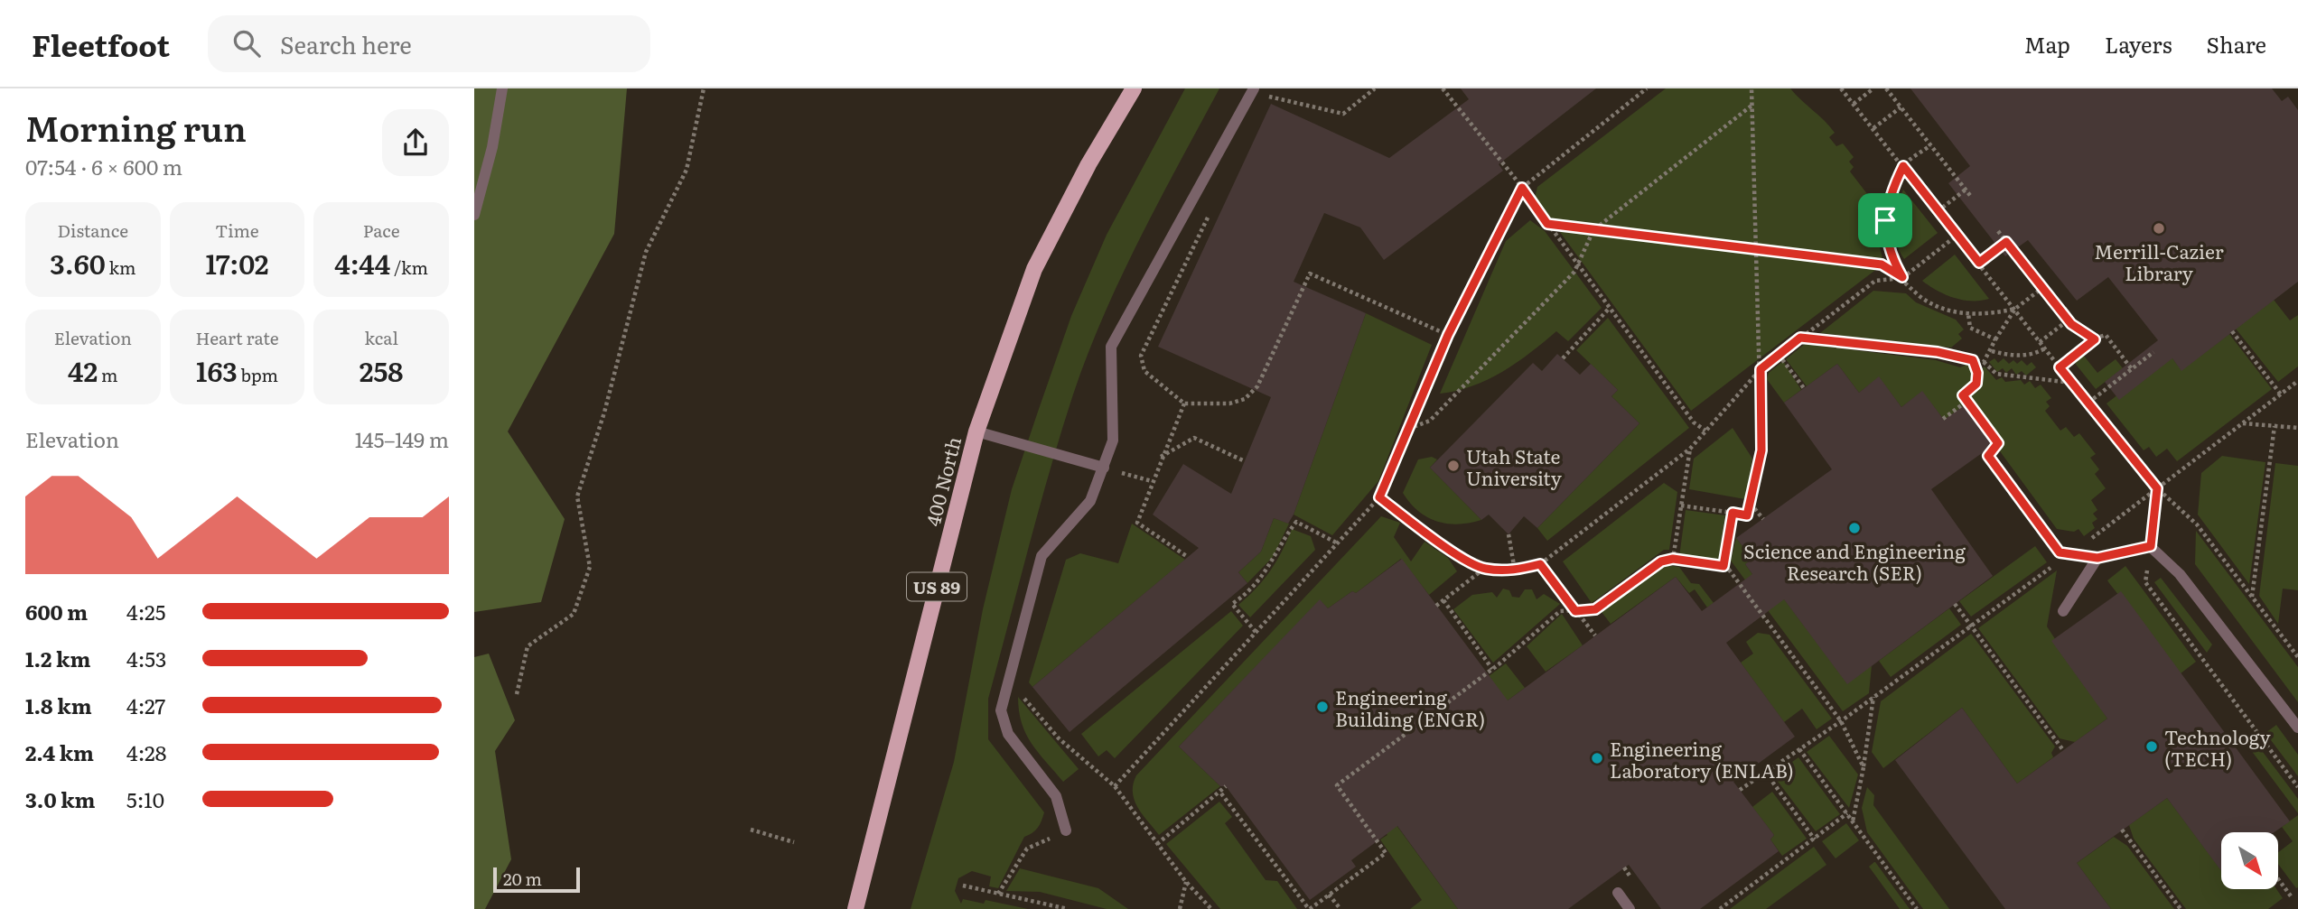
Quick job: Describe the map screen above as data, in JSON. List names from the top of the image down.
{
  "streets": {
    "main road": ["400 North", "US 89"]
  },
  "places": [
    "Merrill-Cazier Library",
    "Utah State University",
    "Science and Engineering Research (SER)",
    "Engineering Building (ENGR)",
    "Technology (TECH)",
    "Engineering Laboratory (ENLAB)"
  ],
  "scale_bar": "20 m",
  "north": "bottom right",
  "page": {
    "header": "Fleetfoot",
    "search": "Search here",
    "nav": ["Map", "Layers", "Share"],
    "heading": ["Morning run", "07:54 · 6 × 600 m"],
    "stats": [
      ["Distance", "3.60 km"],
      ["Time", "17:02"],
      ["Pace", "4:44 /km"],
      ["Elevation", "42 m"],
      ["Heart rate", "163 bpm"],
      ["kcal", "258"]
    ],
    "chart": ["Elevation", "145–149 m"],
    "list": [
      {
        "name": "600 m",
        "note": "4:25"
      },
      {
        "name": "1.2 km",
        "note": "4:53"
      },
      {
        "name": "1.8 km",
        "note": "4:27"
      },
      {
        "name": "2.4 km",
        "note": "4:28"
      },
      {
        "name": "3.0 km",
        "note": "5:10"
      }
    ],
    "scale": "20 m"
  }
}
